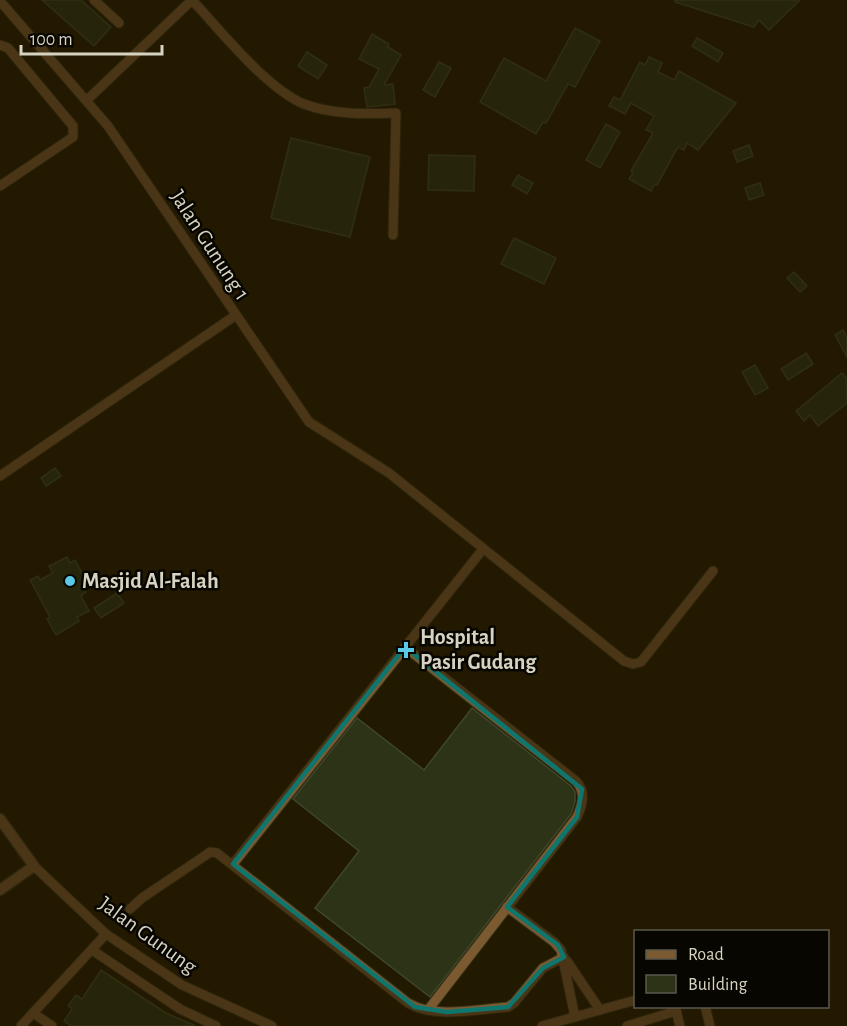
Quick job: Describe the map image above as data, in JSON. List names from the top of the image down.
{
  "streets": {
    "street": ["Jalan Gunung 1", "Jalan Gunung"]
  },
  "places": {
    "other": ["Masjid Al-Falah"],
    "health": ["Hospital Pasir Gudang"]
  },
  "legend": ["Road", "Building"],
  "scale_bar": "100 m"
}
